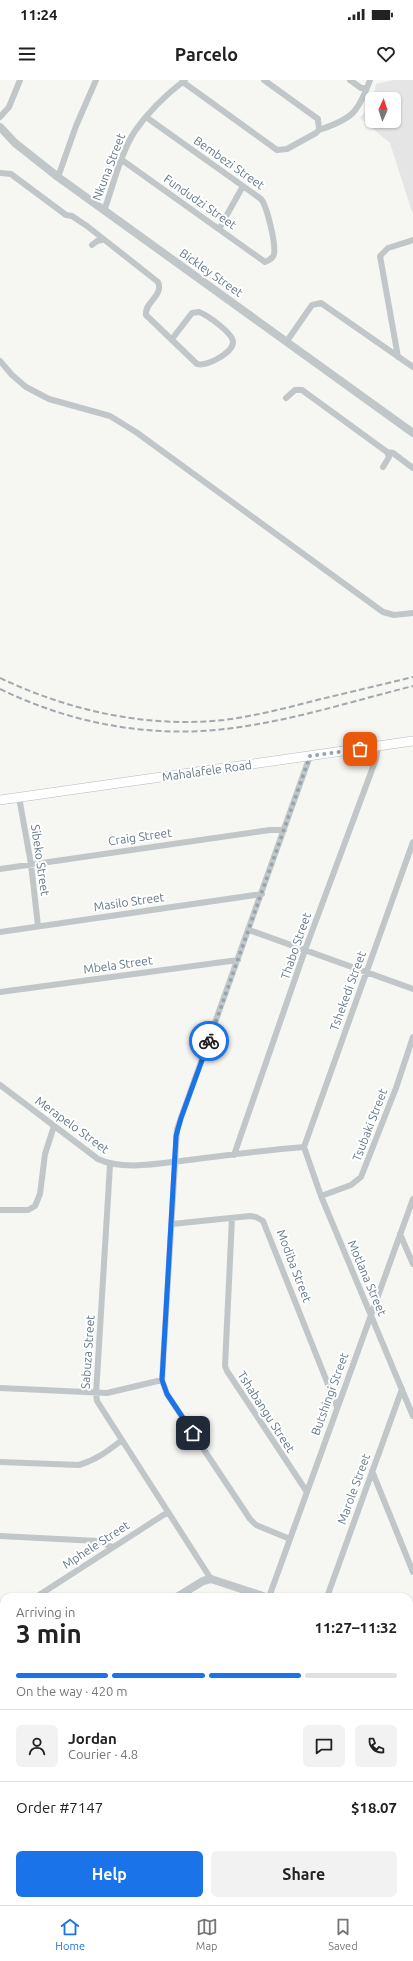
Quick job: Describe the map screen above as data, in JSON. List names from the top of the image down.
{
  "streets": {
    "main road": ["Mahalafele Road"],
    "street": [
      "Bembezi Street",
      "Nkuna Street",
      "Fundudzi Street",
      "Bickley Street",
      "Craig Street",
      "Sibeko Street",
      "Masilo Street",
      "Thabo Street",
      "Mbela Street",
      "Tshekedi Street",
      "Merapelo Street",
      "Tsubaki Street",
      "Modiba Street",
      "Motlana Street",
      "Sabuza Street",
      "Butshingi Street",
      "Tshabangu Street",
      "Marole Street",
      "Mphele Street"
    ]
  },
  "crossings": [
    ["Bembezi Street", "Nkuna Street"],
    ["Bembezi Street", "Fundudzi Street"],
    ["Nkuna Street", "Fundudzi Street"],
    ["Nkuna Street", "Bickley Street"],
    ["Mahalafele Road", "Sibeko Street"],
    ["Mahalafele Road", "Thabo Street"],
    ["Craig Street", "Sibeko Street"],
    ["Sibeko Street", "Masilo Street"],
    ["Thabo Street", "Merapelo Street"],
    ["Tshekedi Street", "Merapelo Street"],
    ["Tshekedi Street", "Motlana Street"],
    ["Merapelo Street", "Motlana Street"],
    ["Merapelo Street", "Sabuza Street"],
    ["Tsubaki Street", "Motlana Street"],
    ["Modiba Street", "Butshingi Street"],
    ["Modiba Street", "Tshabangu Street"],
    ["Motlana Street", "Butshingi Street"],
    ["Motlana Street", "Marole Street"],
    ["Sabuza Street", "Mphele Street"],
    ["Butshingi Street", "Tshabangu Street"]
  ],
  "north": "top",
  "page": {
    "status": "11:24",
    "header": "Parcelo",
    "heading": ["3 min", "Arriving in", "11:27–11:32"],
    "panel": [
      "Jordan",
      "Courier · 4.8",
      "Order #7147",
      "$18.07"
    ],
    "bar": "On the way · 420 m",
    "buttons": ["Help", "Share"],
    "tabs": ["Home", "Map", "Saved"]
  }
}
